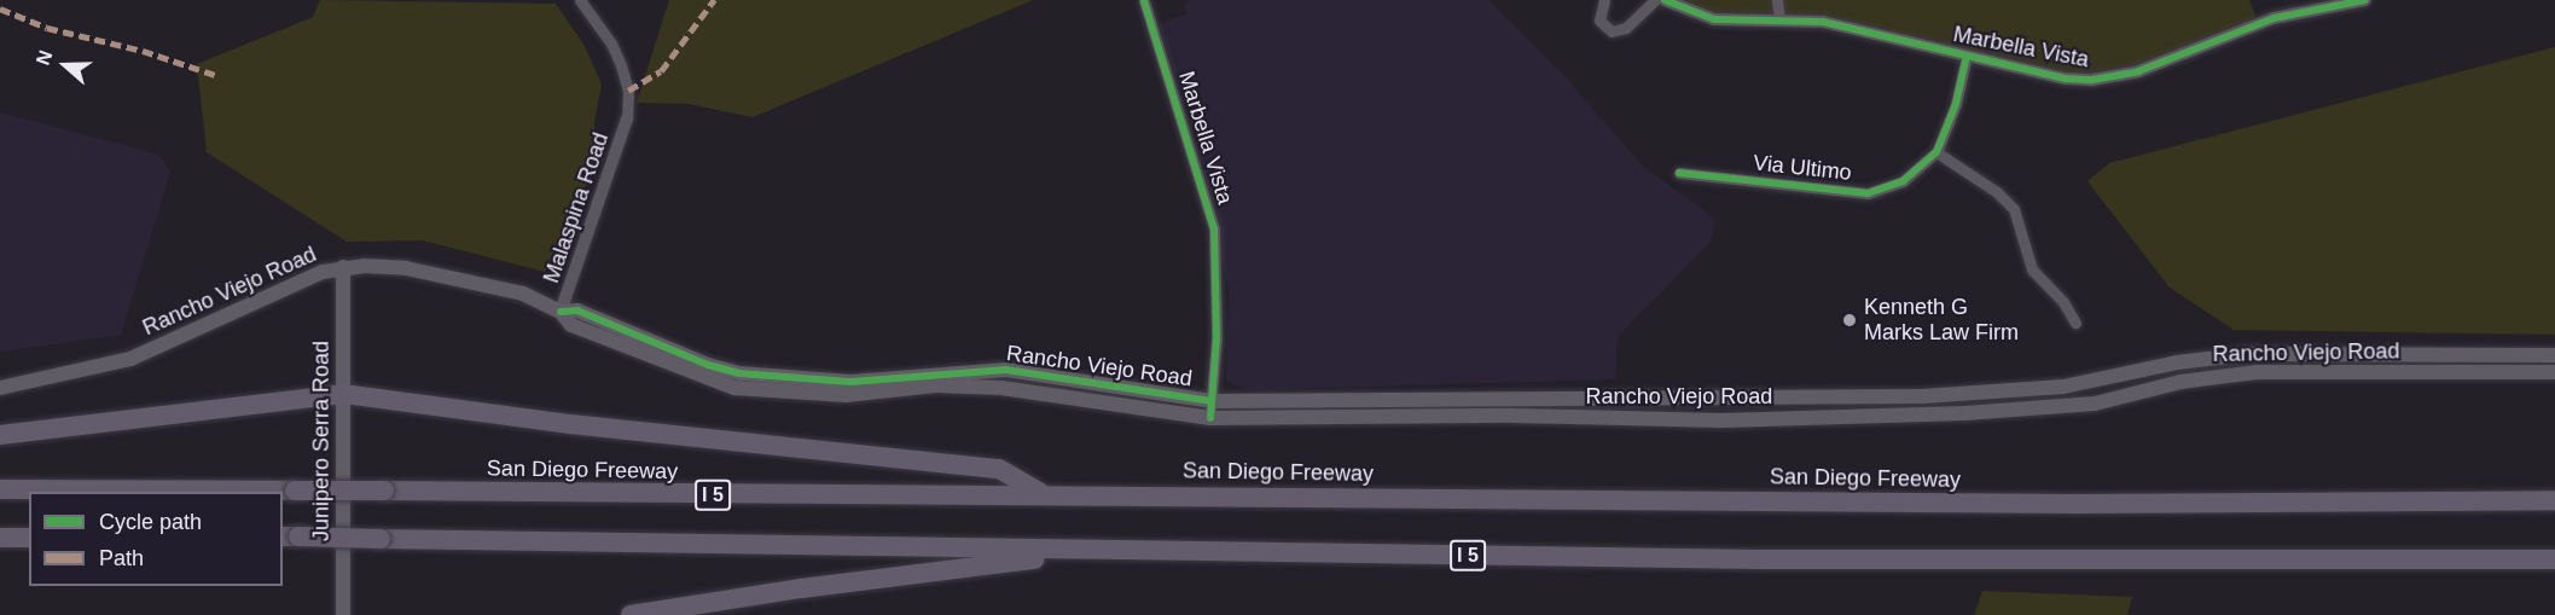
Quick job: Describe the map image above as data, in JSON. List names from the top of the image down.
{
  "streets": {
    "highway": ["San Diego Freeway", "I 5"],
    "main road": ["Rancho Viejo Road", "Junipero Serra Road"],
    "street": ["Marbella Vista", "Via Ultimo", "Malaspina Road"]
  },
  "crossings": [
    ["Marbella Vista", "Via Ultimo"],
    ["Marbella Vista", "Rancho Viejo Road"],
    ["Malaspina Road", "Rancho Viejo Road"],
    ["Rancho Viejo Road", "Junipero Serra Road"]
  ],
  "places": ["Kenneth G Marks Law Firm"],
  "legend": ["Cycle path", "Path"],
  "north": "left"
}
